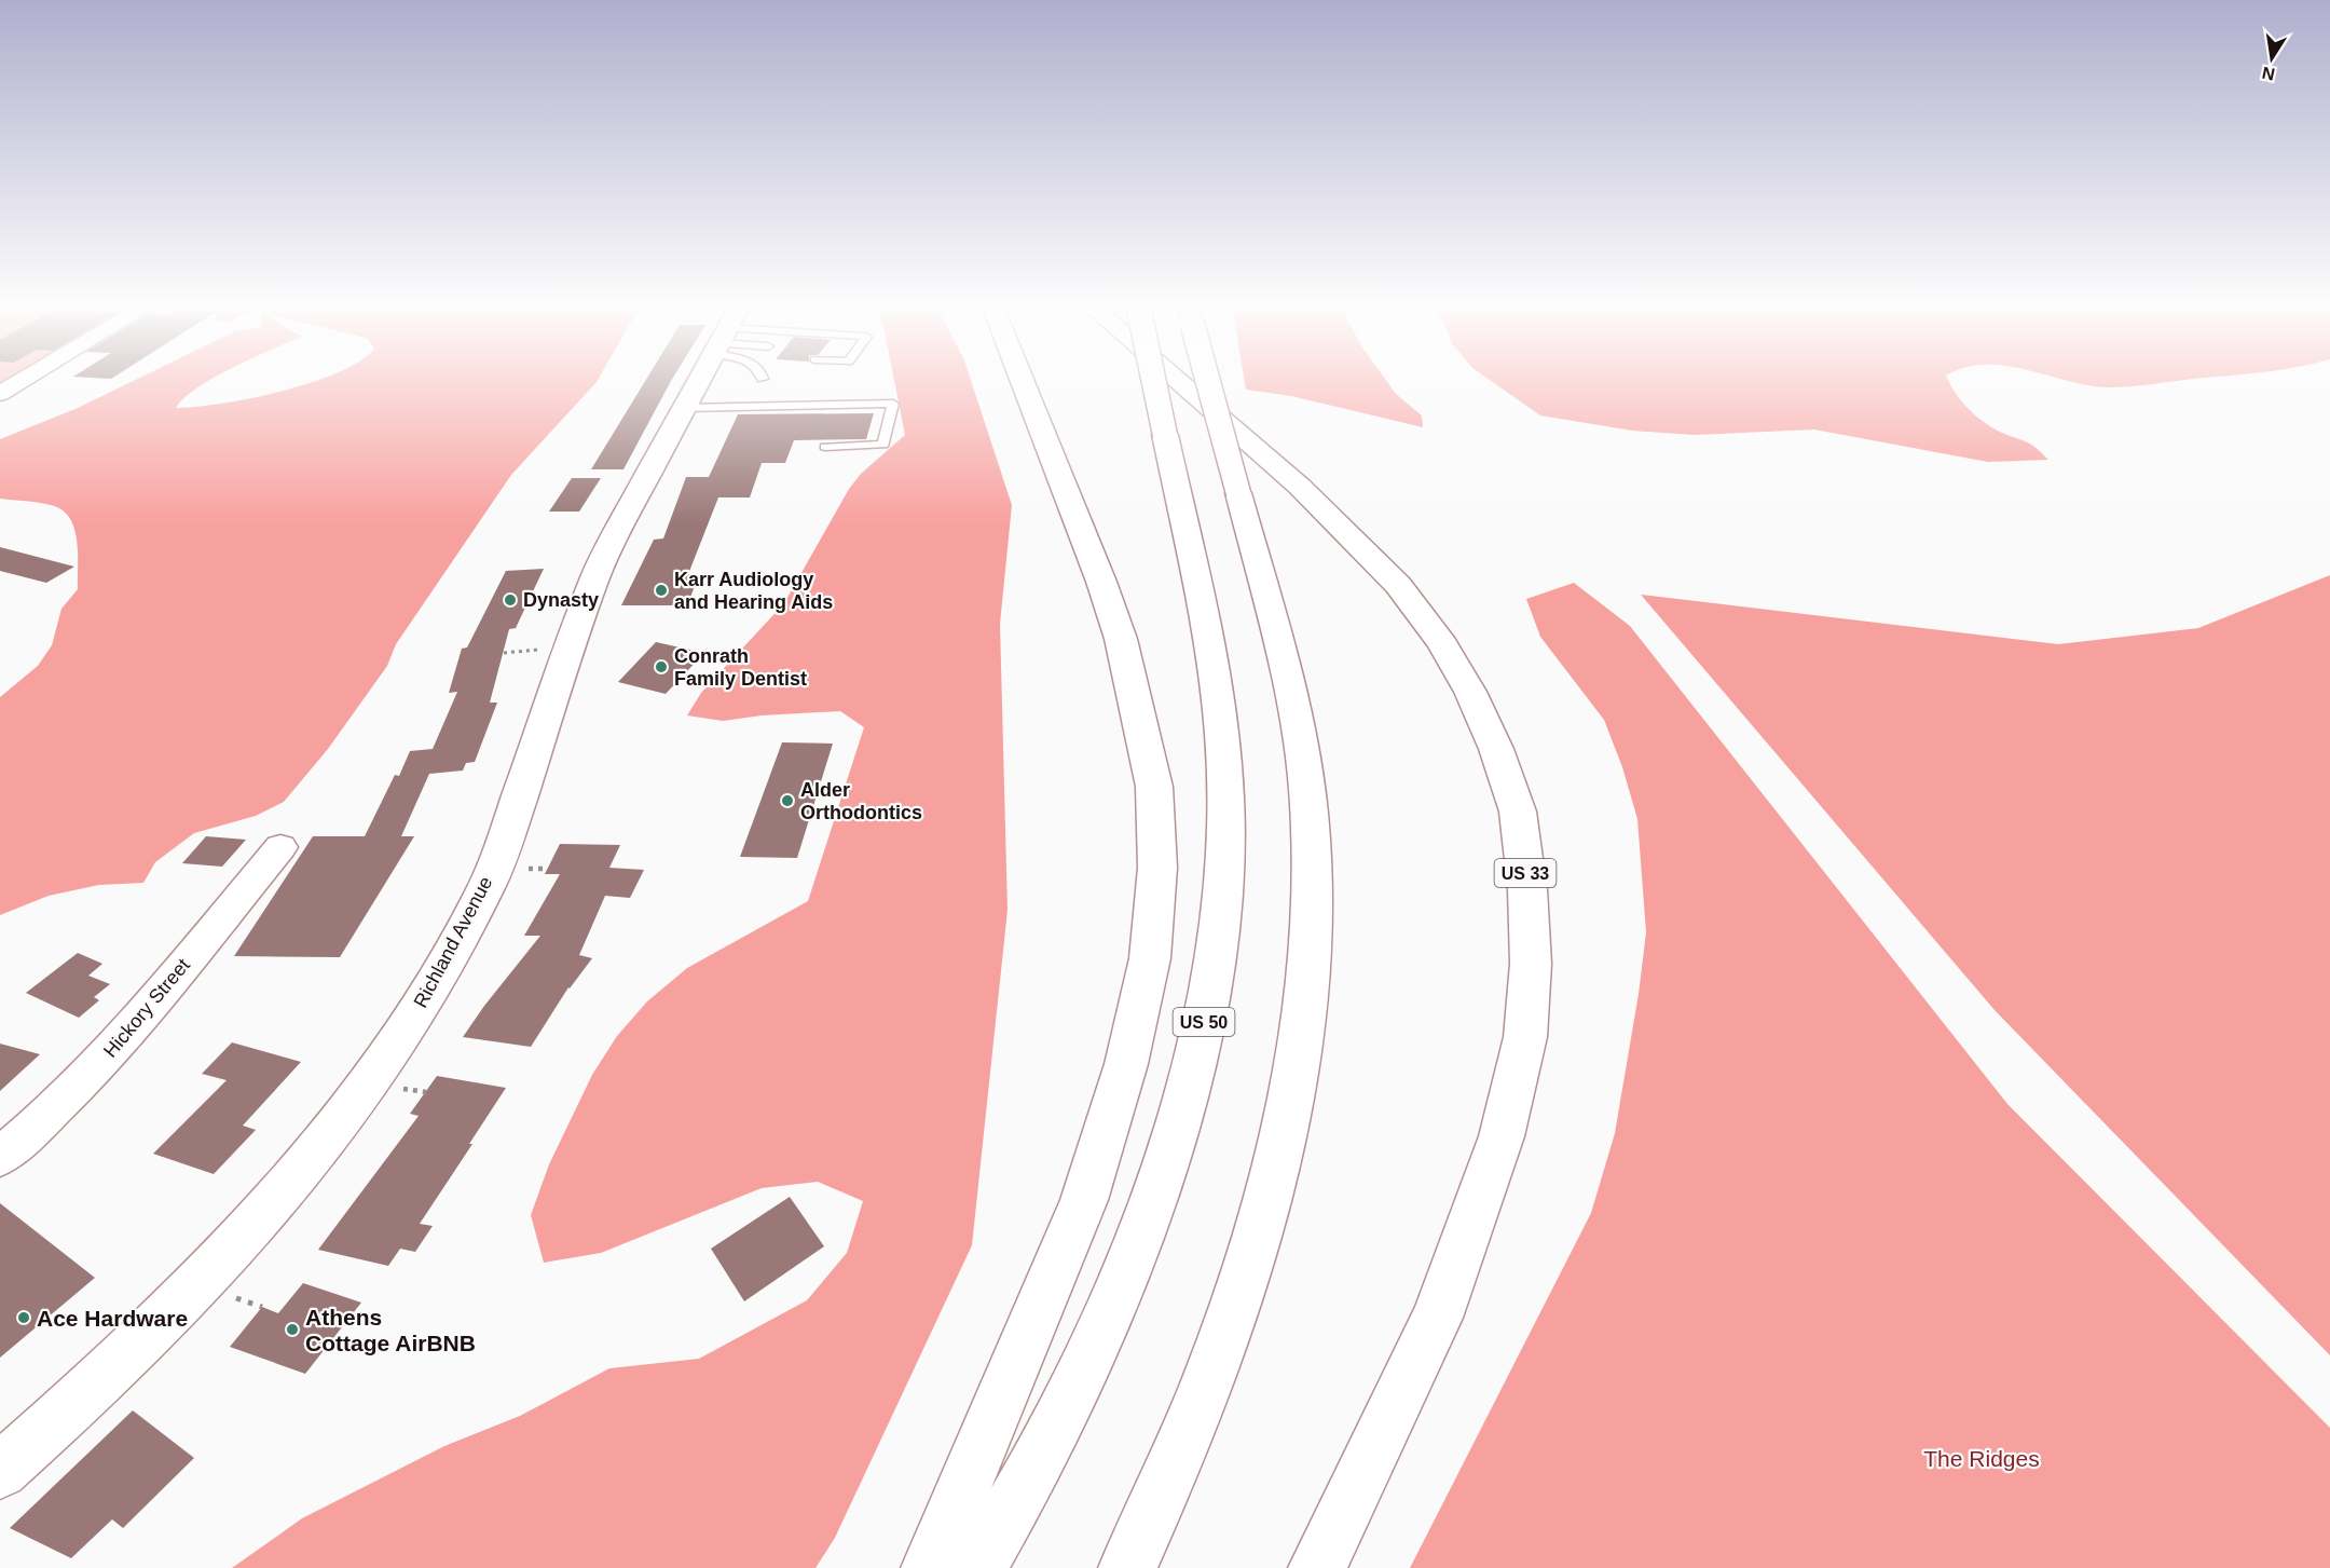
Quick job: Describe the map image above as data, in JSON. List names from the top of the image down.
{
  "streets": {
    "main road": ["US 33", "Richland Avenue", "US 50"],
    "street": ["Hickory Street"]
  },
  "parks": ["The Ridges"],
  "places": [
    "Karr Audiology and Hearing Aids",
    "Dynasty",
    "Conrath Family Dentist",
    "Alder Orthodontics",
    "Ace Hardware",
    "Athens Cottage AirBNB"
  ],
  "north": "bottom"
}
